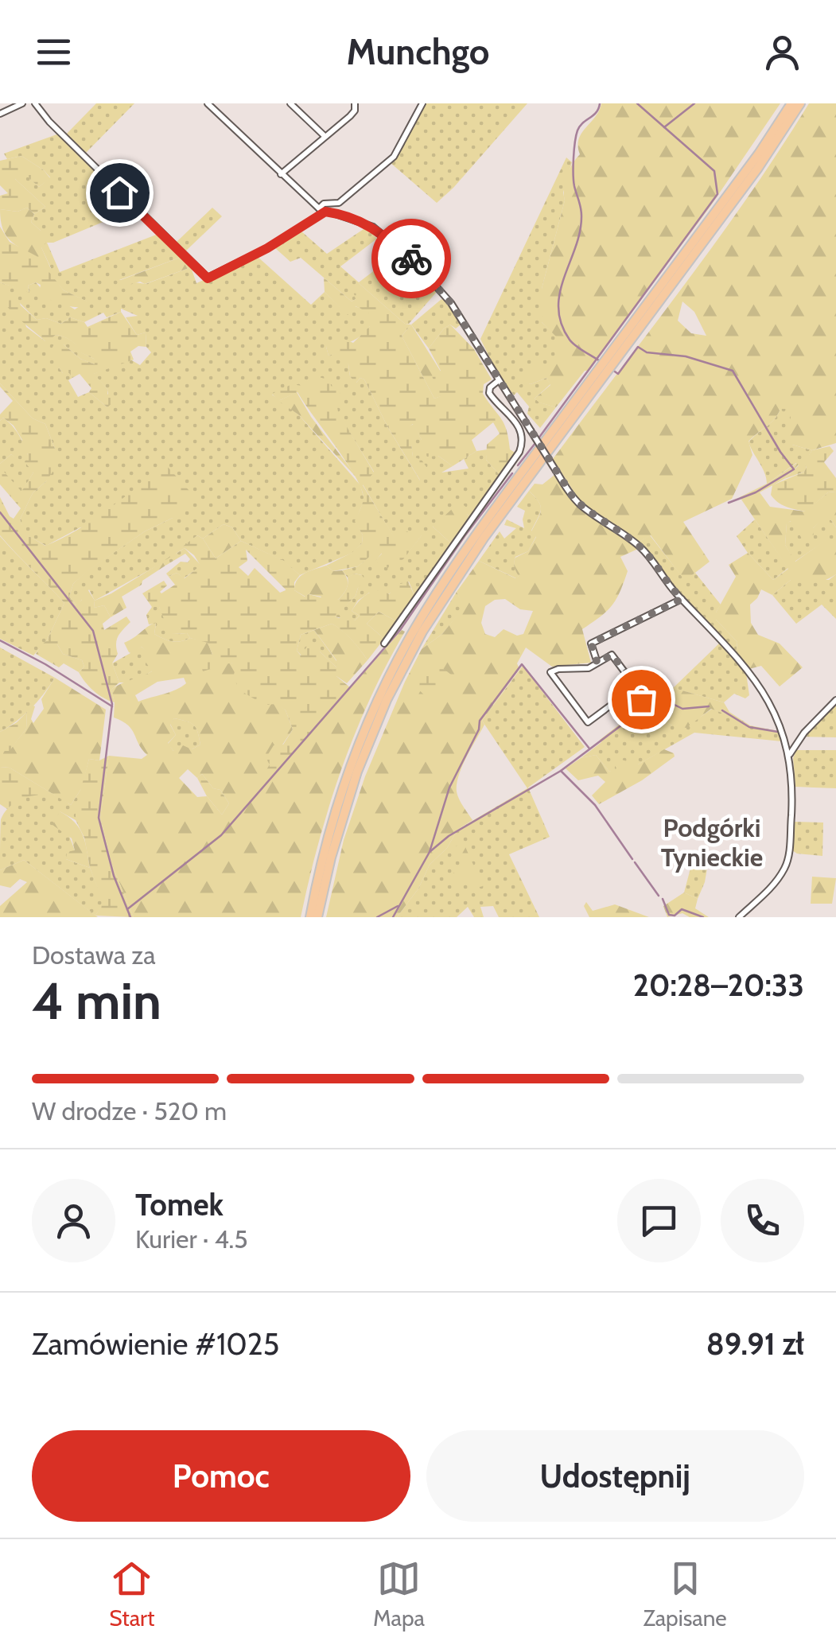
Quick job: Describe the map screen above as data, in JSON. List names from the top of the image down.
{
  "districts": ["Podgórki Tynieckie"],
  "page": {
    "header": "Munchgo",
    "heading": ["4 min", "Dostawa za", "20:28–20:33"],
    "panel": [
      "Tomek",
      "Kurier · 4.5",
      "Zamówienie #1025",
      "89.91 zł"
    ],
    "bar": "W drodze · 520 m",
    "buttons": ["Pomoc", "Udostępnij"],
    "tabs": ["Start", "Mapa", "Zapisane"]
  }
}
